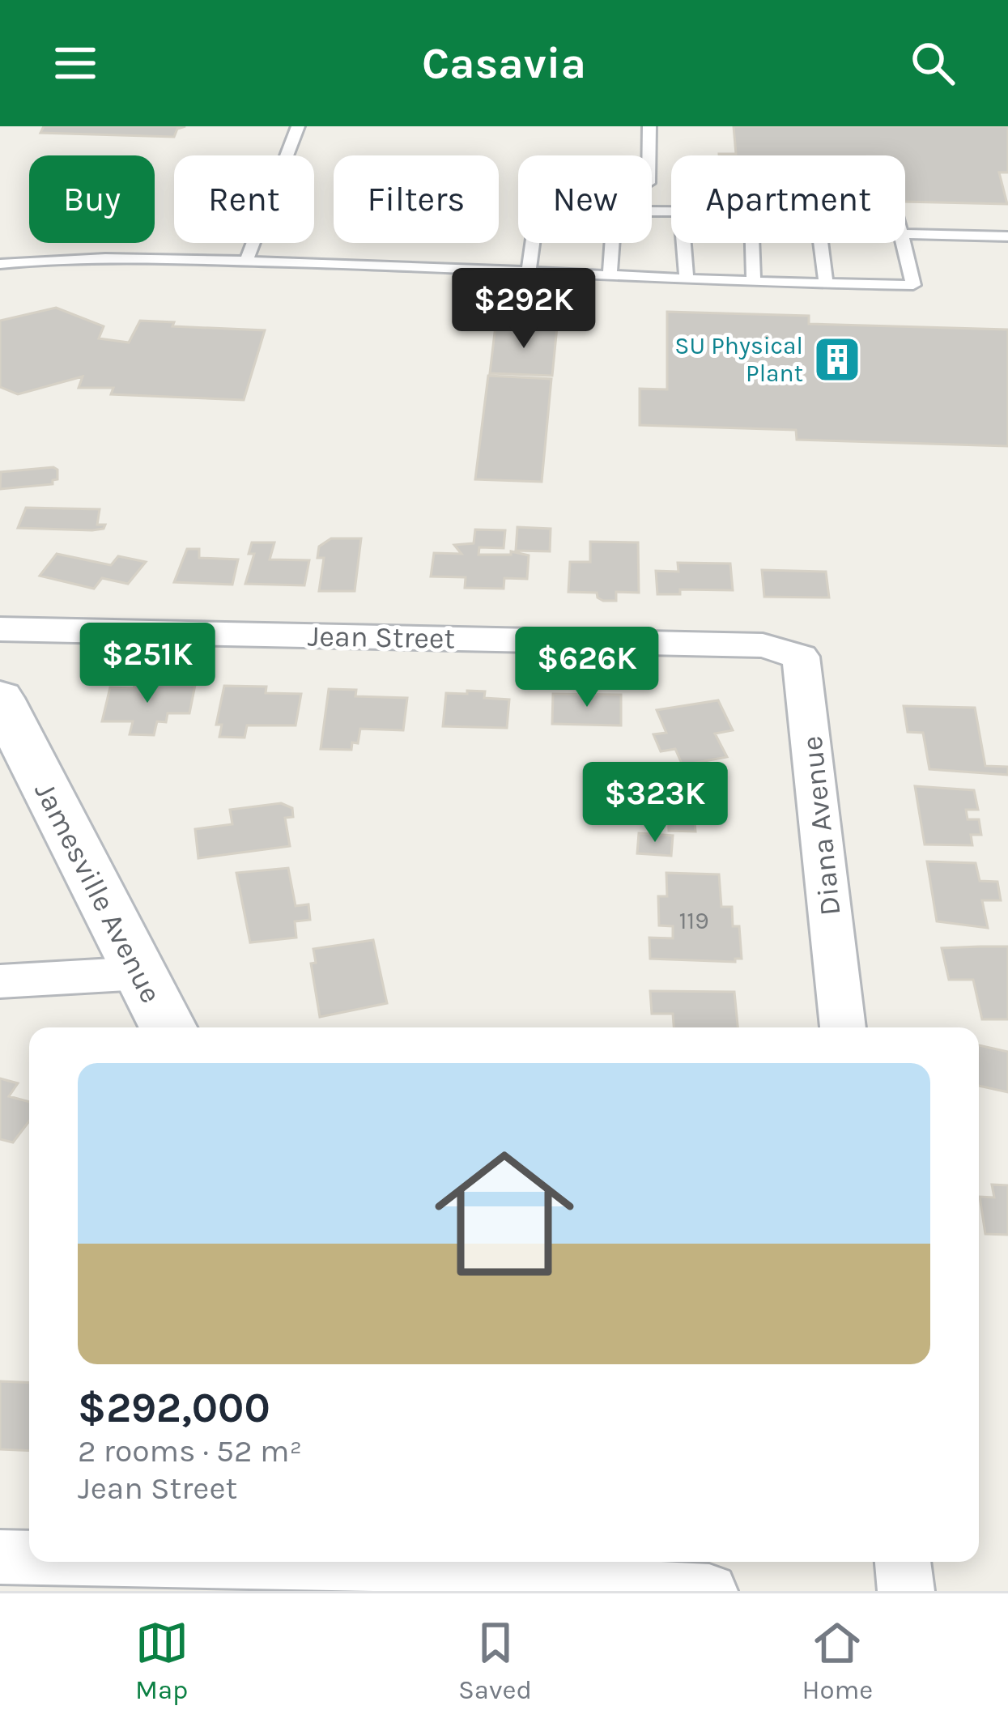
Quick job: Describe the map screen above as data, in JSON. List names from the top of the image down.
{
  "streets": {
    "street": ["Jean Street", "Diana Avenue", "Jamesville Avenue"]
  },
  "crossings": [
    ["Jean Street", "Diana Avenue"]
  ],
  "places": {
    "building": ["SU Physical Plant"]
  },
  "house_numbers": ["119"],
  "page": {
    "header": "Casavia",
    "chip": [
      "Buy",
      "Rent",
      "Filters",
      "New",
      "Apartment"
    ],
    "price": [
      "$292K",
      "$251K",
      "$626K",
      "$323K"
    ],
    "list": [
      {
        "name": "$292,000",
        "note": "2 rooms · 52 m² · Jean Street"
      }
    ],
    "tabs": ["Map", "Saved", "Home"]
  }
}
